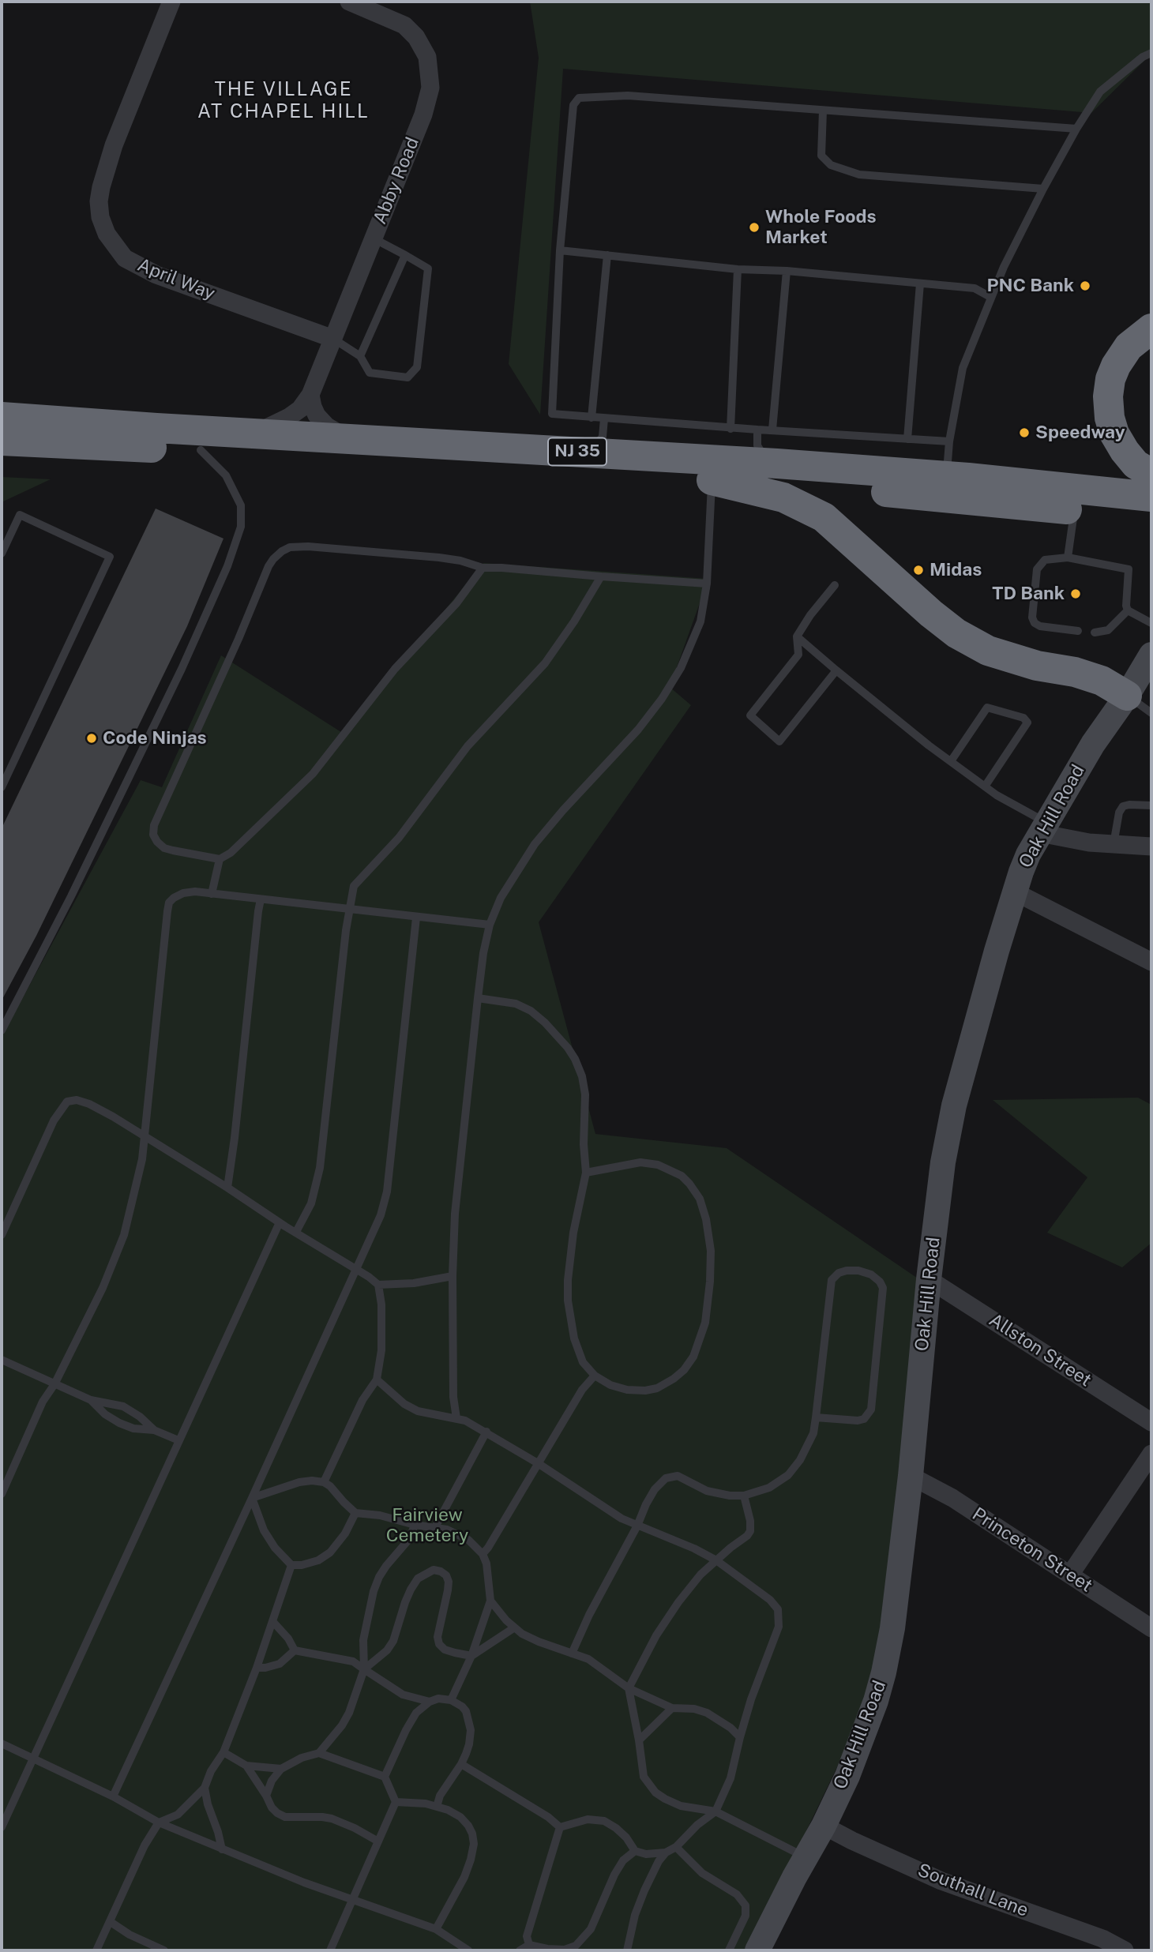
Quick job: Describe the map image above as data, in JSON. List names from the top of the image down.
{
  "streets": {
    "highway": ["NJ 35"],
    "street": [
      "Abby Road",
      "April Way",
      "Oak Hill Road",
      "Allston Street",
      "Princeton Street",
      "Southall Lane"
    ]
  },
  "crossings": [
    ["Abby Road", "April Way"],
    ["Abby Road", "NJ 35"],
    ["Oak Hill Road", "Allston Street"],
    ["Oak Hill Road", "Princeton Street"],
    ["Oak Hill Road", "Southall Lane"]
  ],
  "districts": ["THE VILLAGE AT CHAPEL HILL"],
  "parks": ["Fairview Cemetery"],
  "places": [
    "Whole Foods Market",
    "PNC Bank",
    "Speedway",
    "Midas",
    "TD Bank",
    "Code Ninjas"
  ]
}
